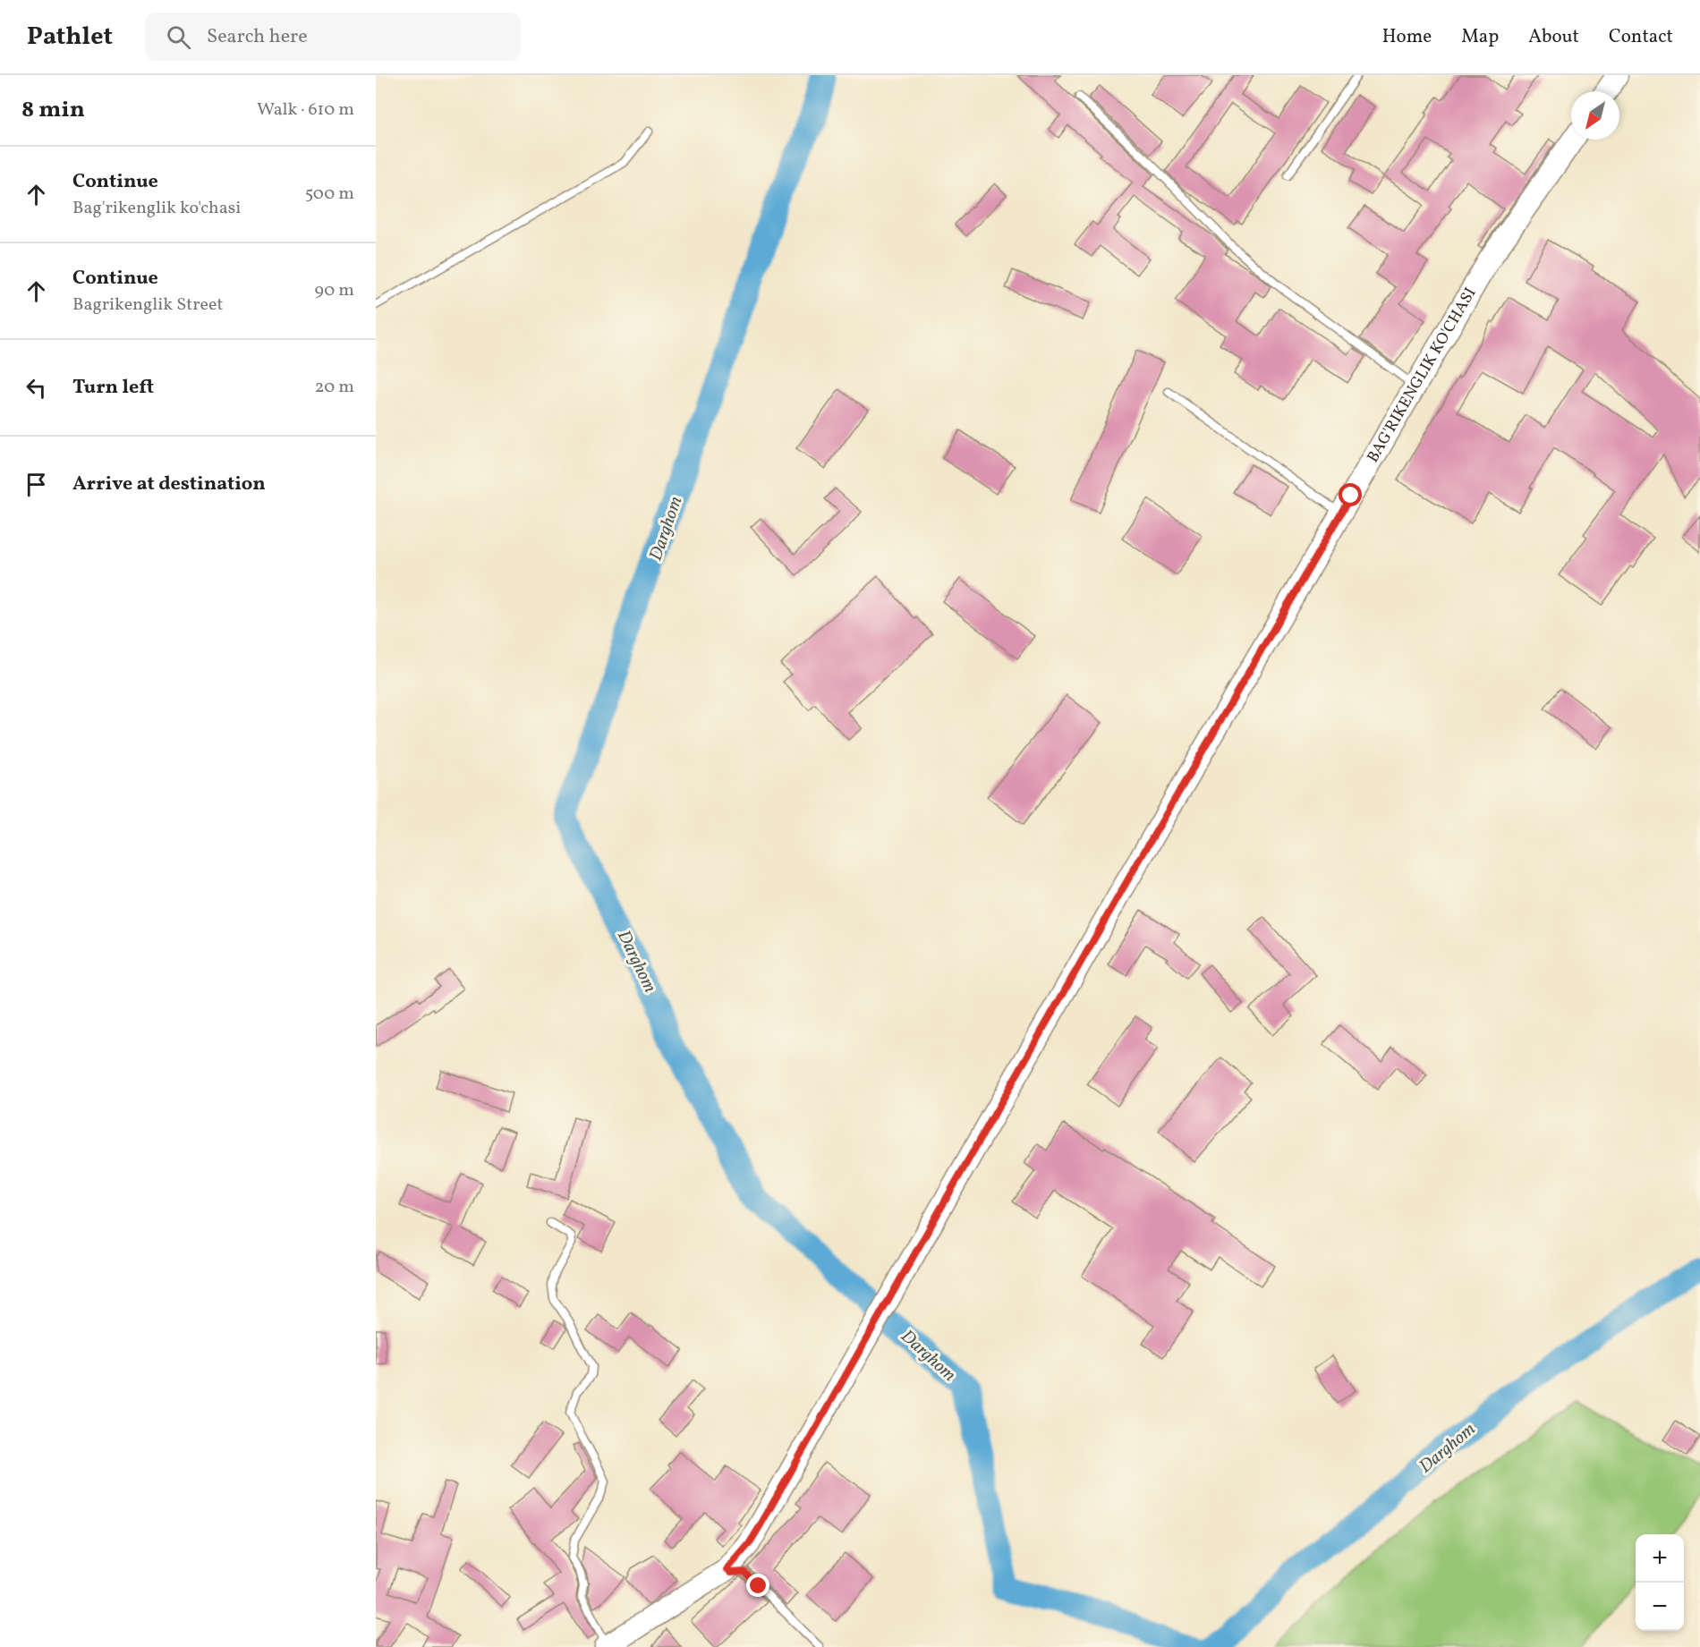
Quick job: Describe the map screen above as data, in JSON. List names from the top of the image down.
{
  "streets": {
    "main road": ["BAG'RIKENGLIK KO'CHASI"]
  },
  "water": ["Darghоm"],
  "north": "bottom left",
  "page": {
    "header": "Pathlet",
    "search": "Search here",
    "nav": [
      "Home",
      "Map",
      "About",
      "Contact"
    ],
    "heading": ["8 min", "Walk · 610 m"],
    "list": [
      ["Continue", "Bag'rikenglik ko'chasi", "500 m"],
      ["Continue", "Bagrikenglik Street", "90 m"],
      ["Turn left", "20 m"],
      "Arrive at destination"
    ],
    "map_buttons": ["+", "−"]
  }
}
